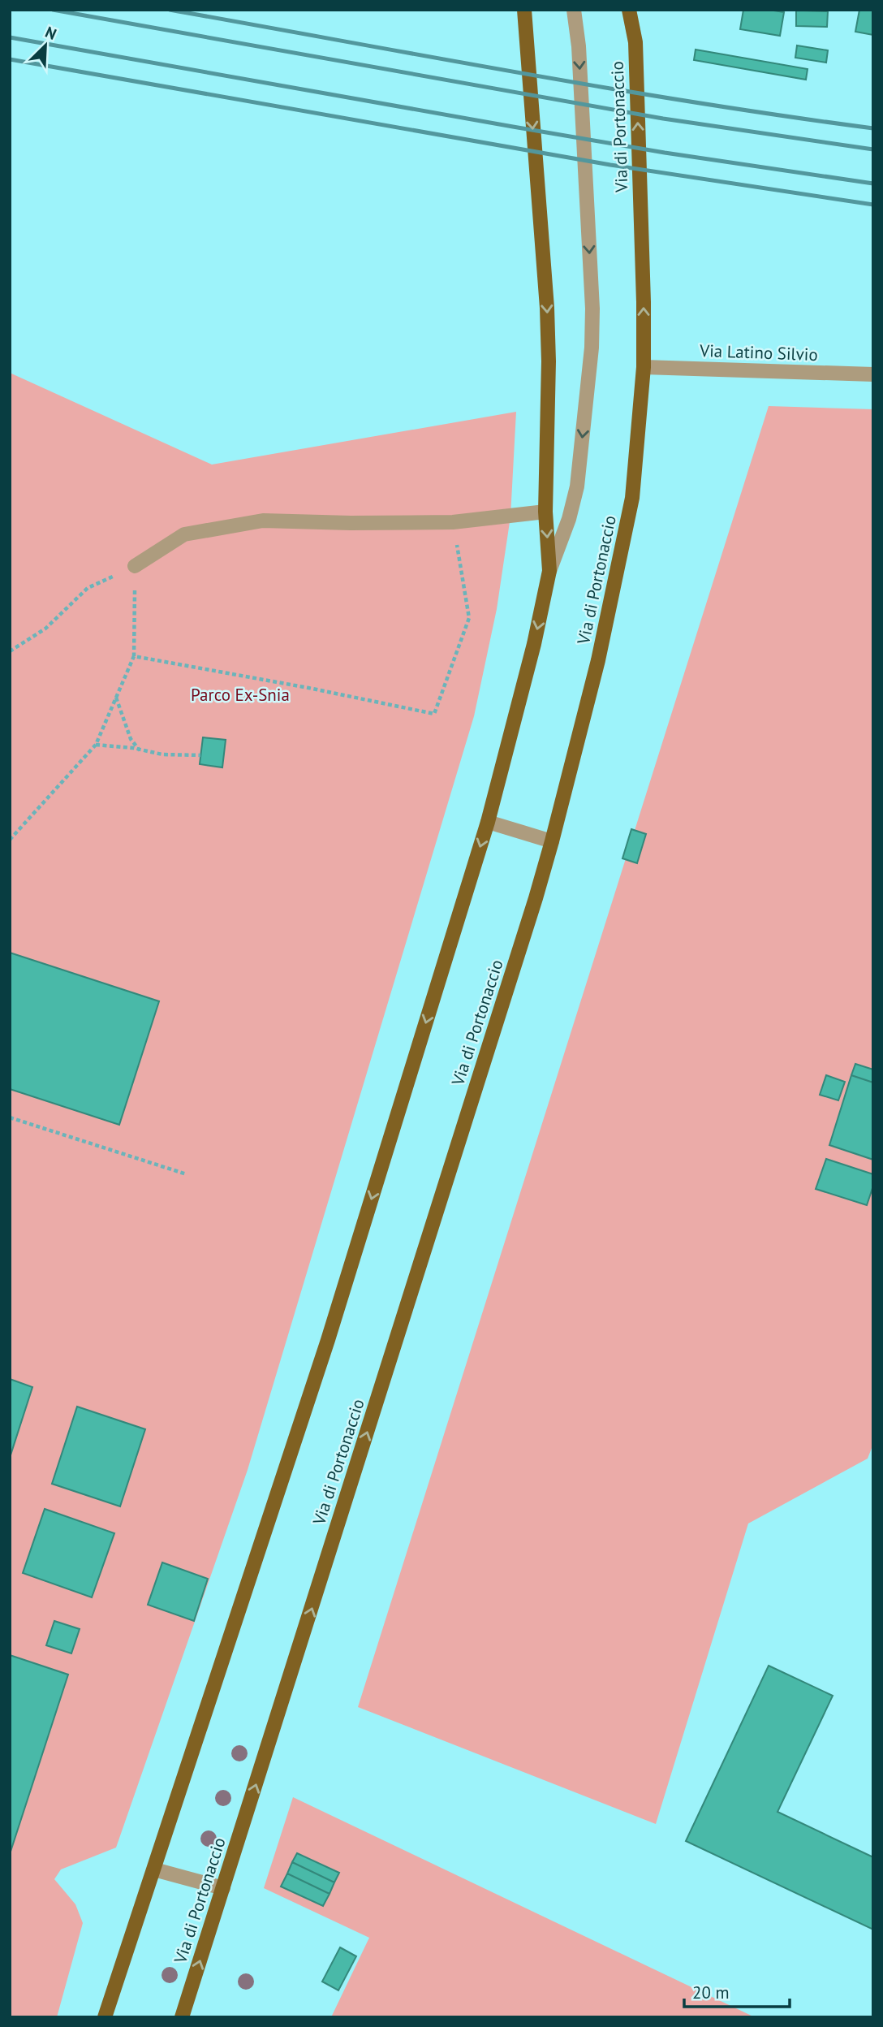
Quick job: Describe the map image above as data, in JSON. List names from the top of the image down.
{
  "streets": {
    "main road": ["Via di Portonaccio"],
    "street": ["Via Latino Silvio"]
  },
  "crossings": [
    ["Via di Portonaccio", "Via Latino Silvio"]
  ],
  "parks": ["Parco Ex-Snia"],
  "scale_bar": "20 m",
  "north": "top right"
}
